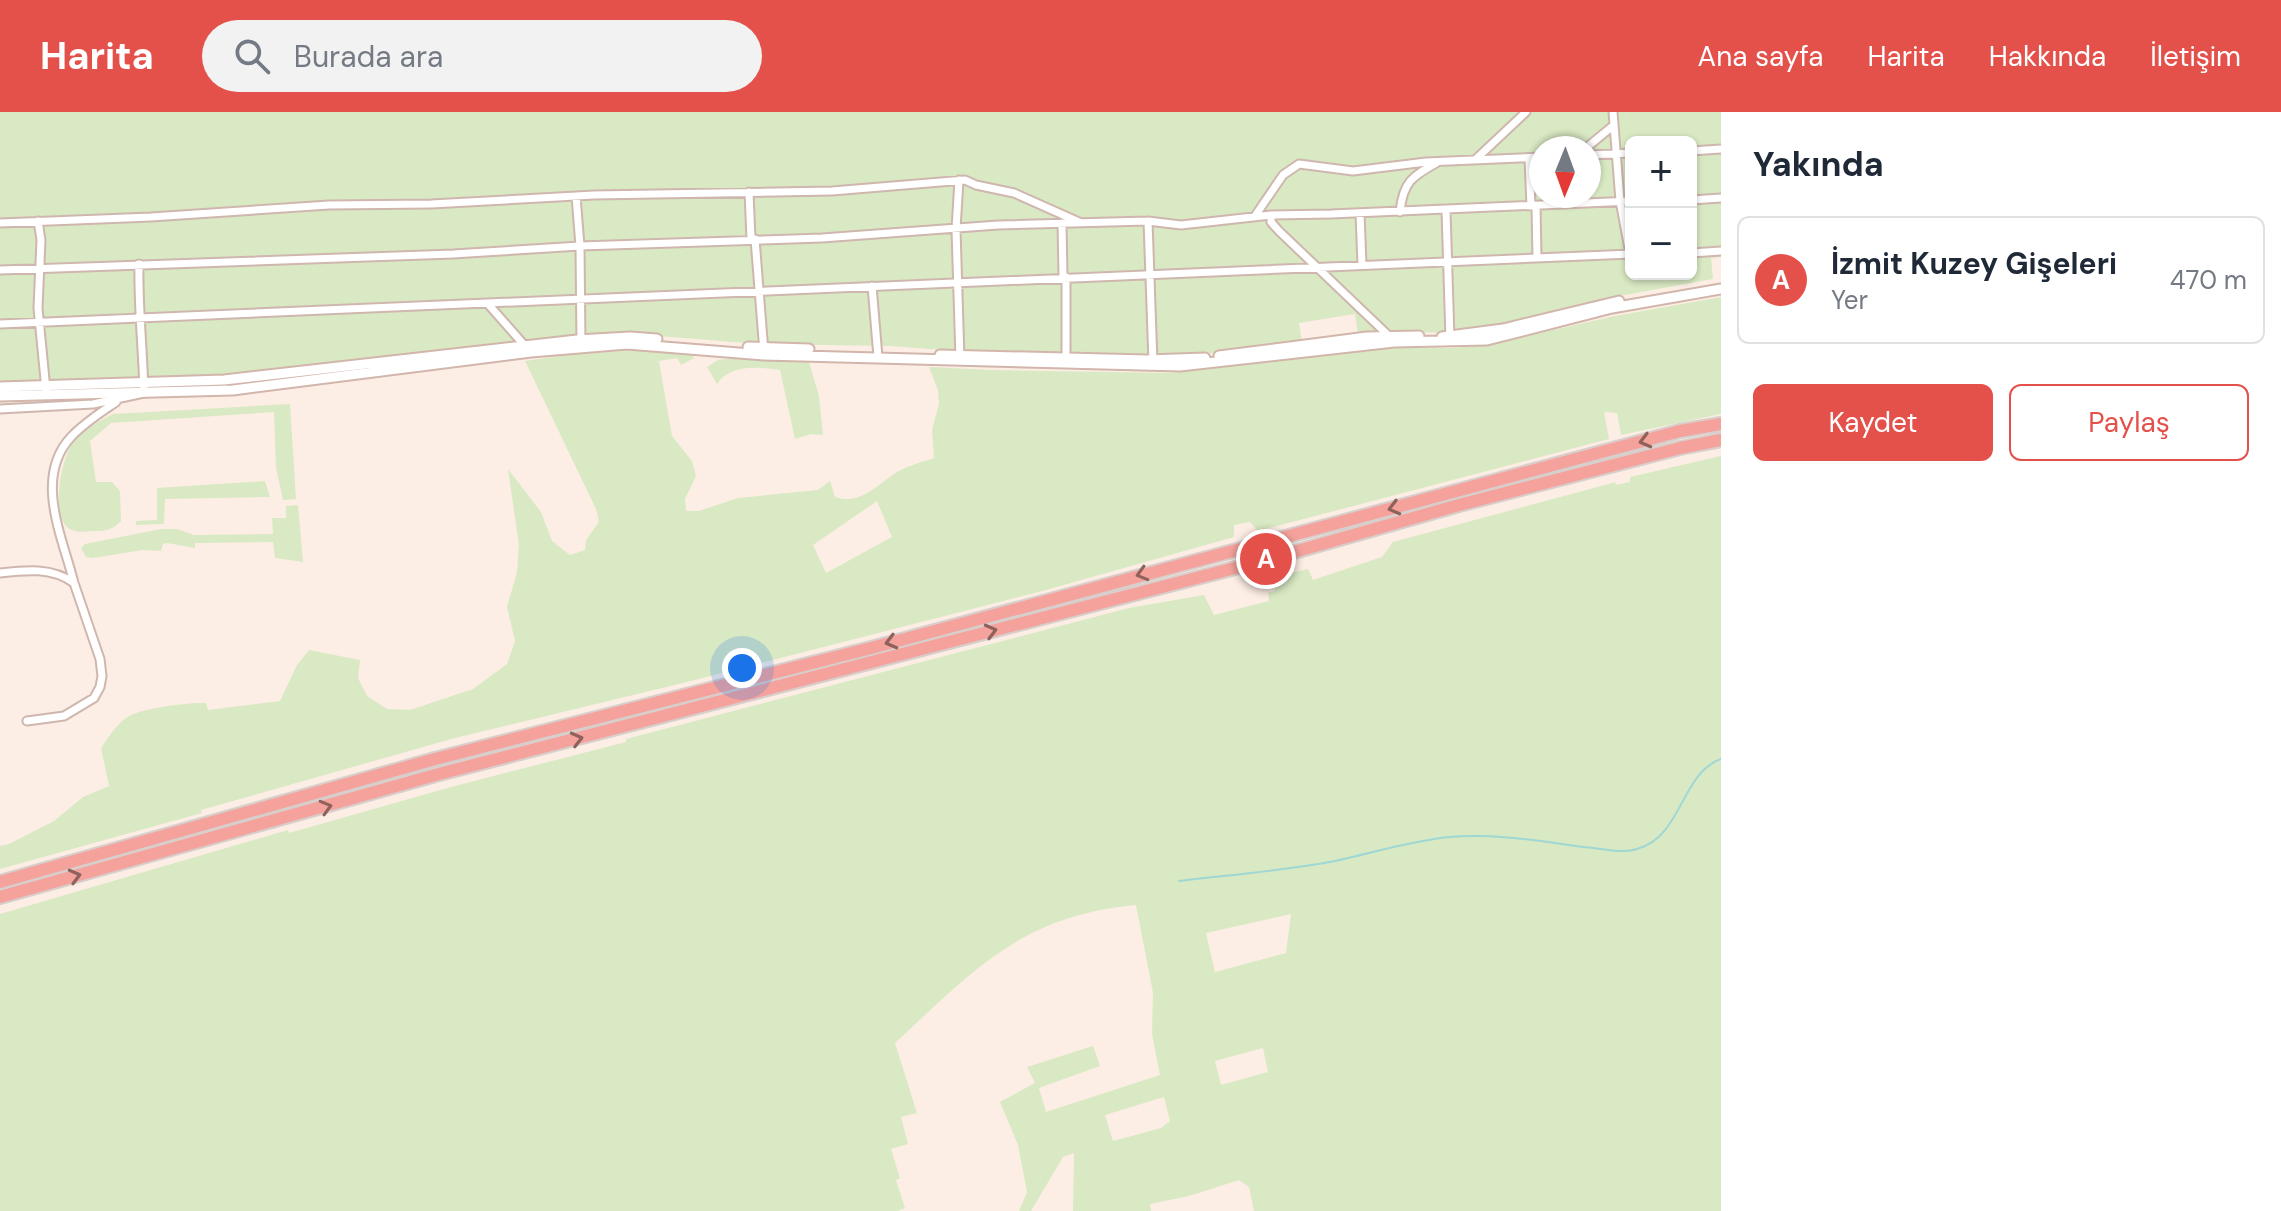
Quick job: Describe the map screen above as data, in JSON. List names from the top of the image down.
{
  "north": "bottom",
  "page": {
    "header": "Harita",
    "search": "Burada ara",
    "nav": [
      "Ana sayfa",
      "Harita",
      "Hakkında",
      "İletişim"
    ],
    "heading": "Yakında",
    "map_buttons": ["+", "−"],
    "list": [
      {
        "mark": "A",
        "name": "İzmit Kuzey Gişeleri",
        "note": "Yer",
        "value": "470 m"
      }
    ],
    "buttons": ["Kaydet", "Paylaş"],
    "pins": "A"
  }
}
